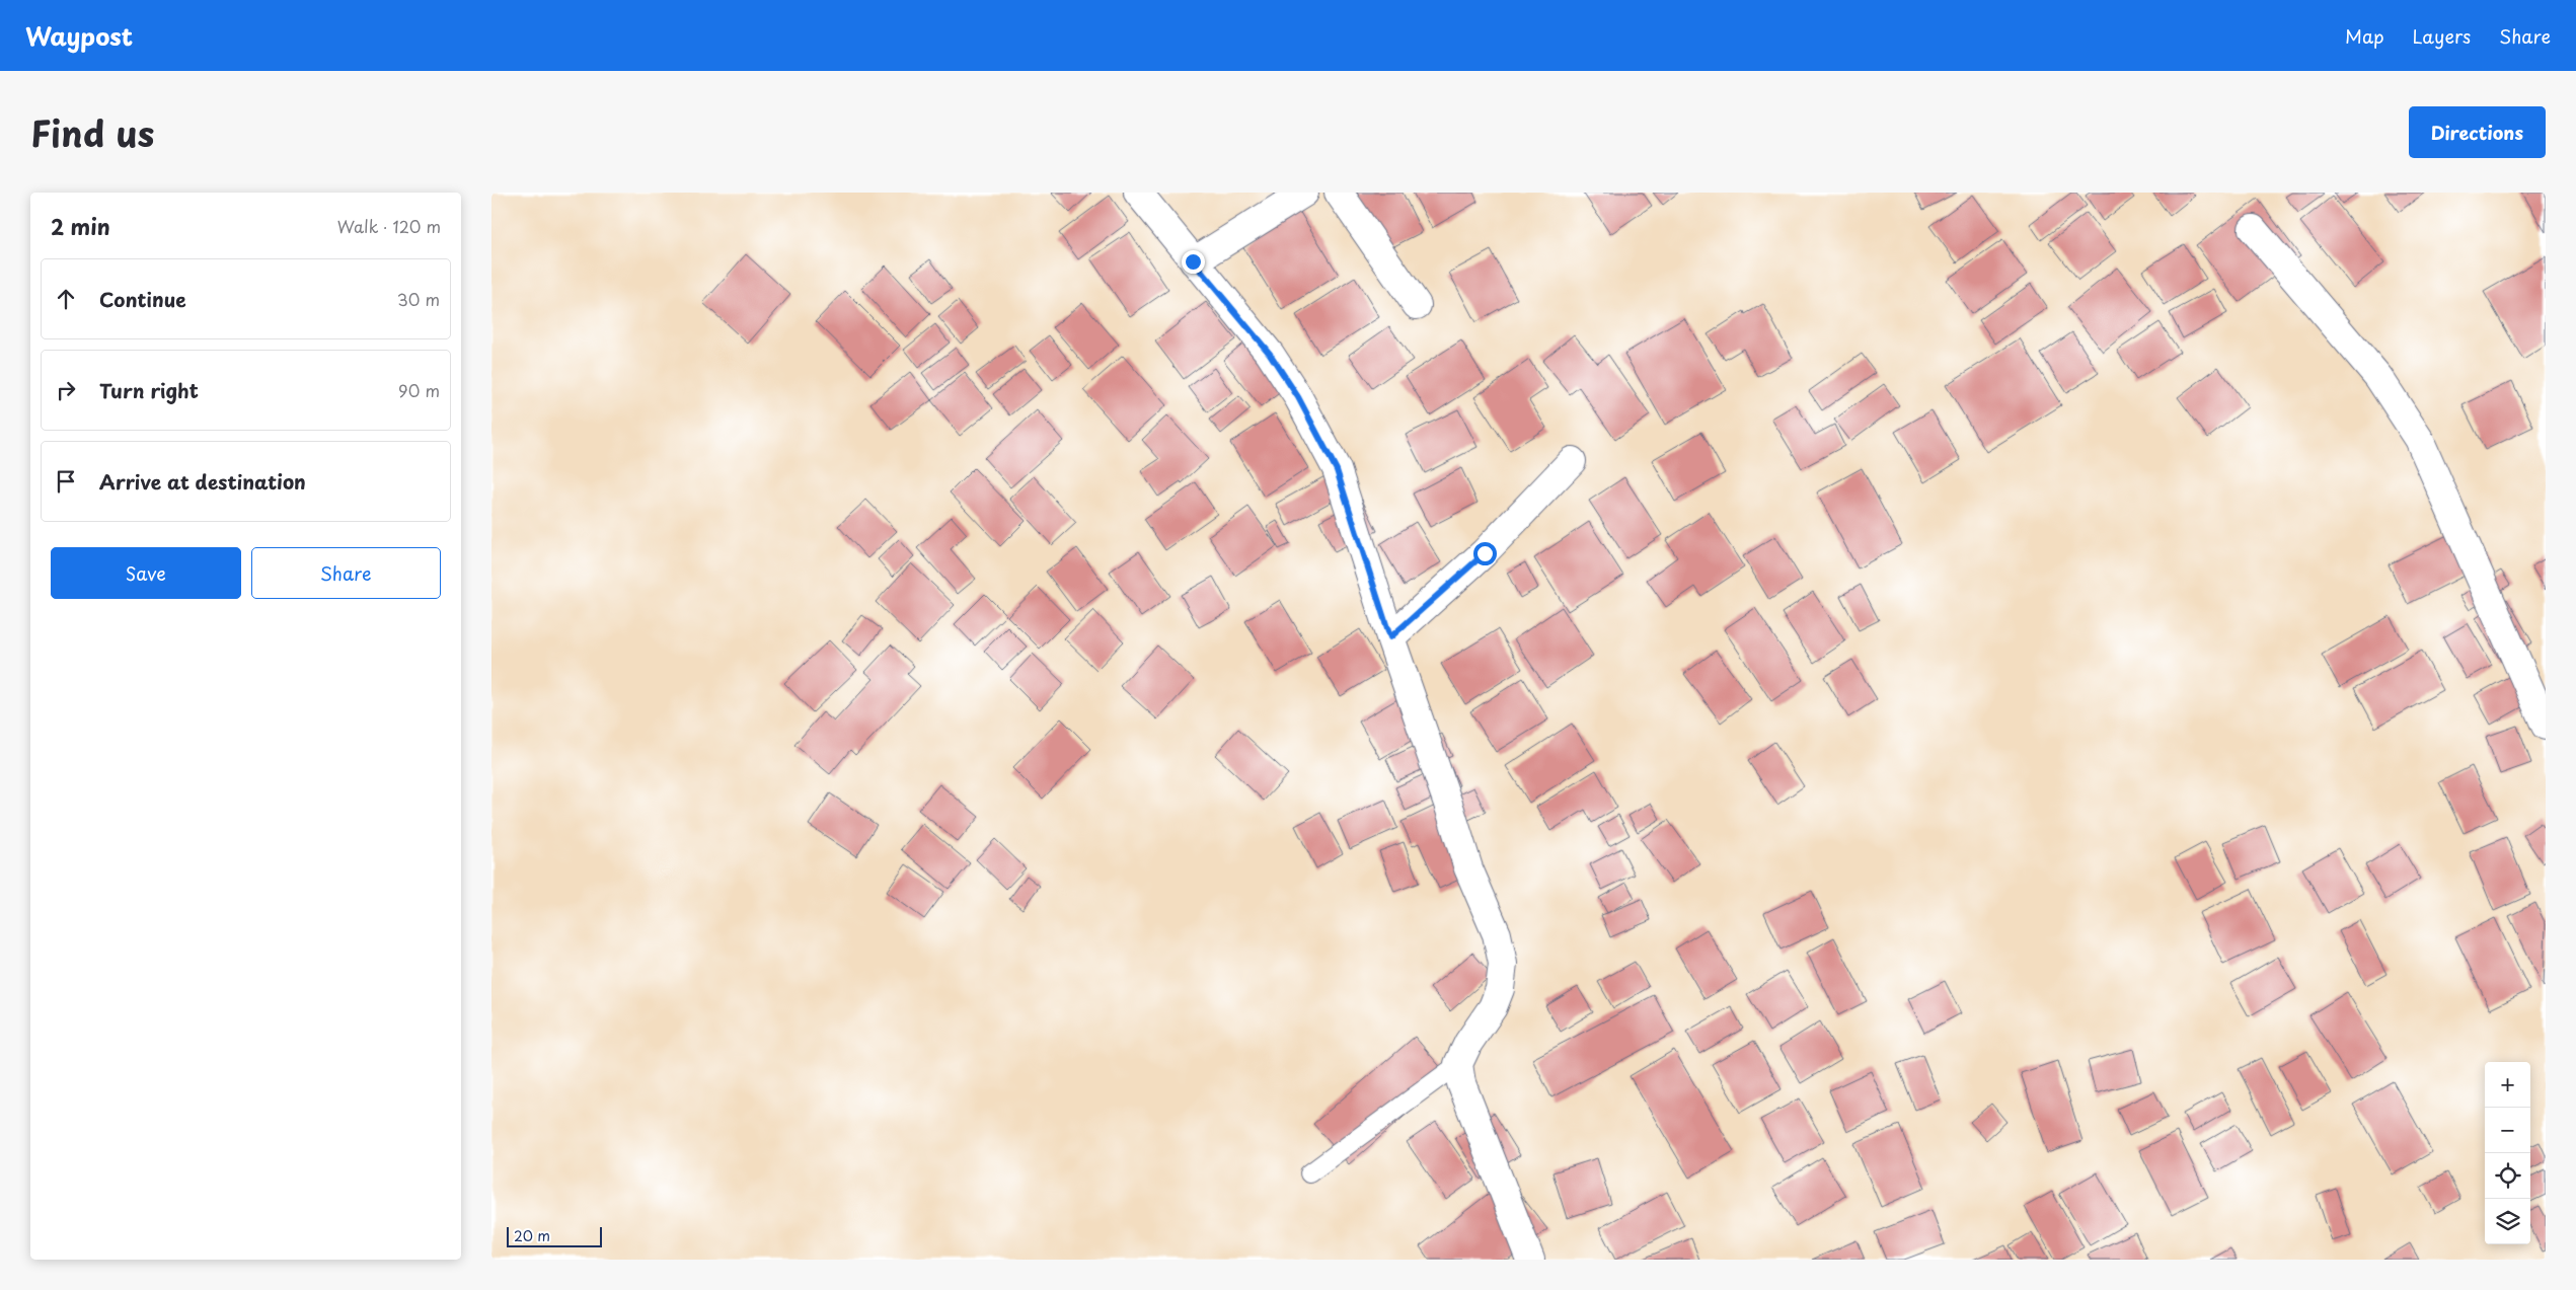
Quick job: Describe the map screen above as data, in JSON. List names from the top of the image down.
{
  "scale_bar": "20 m",
  "page": {
    "header": "Waypost",
    "nav": ["Map", "Layers", "Share"],
    "title": "Find us",
    "buttons": [
      "Directions",
      ["Save", "Share"]
    ],
    "heading": ["2 min", "Walk · 120 m"],
    "list": [
      ["Continue", "30 m"],
      ["Turn right", "90 m"],
      "Arrive at destination"
    ],
    "map_buttons": ["+", "−"],
    "scale": "20 m"
  }
}
